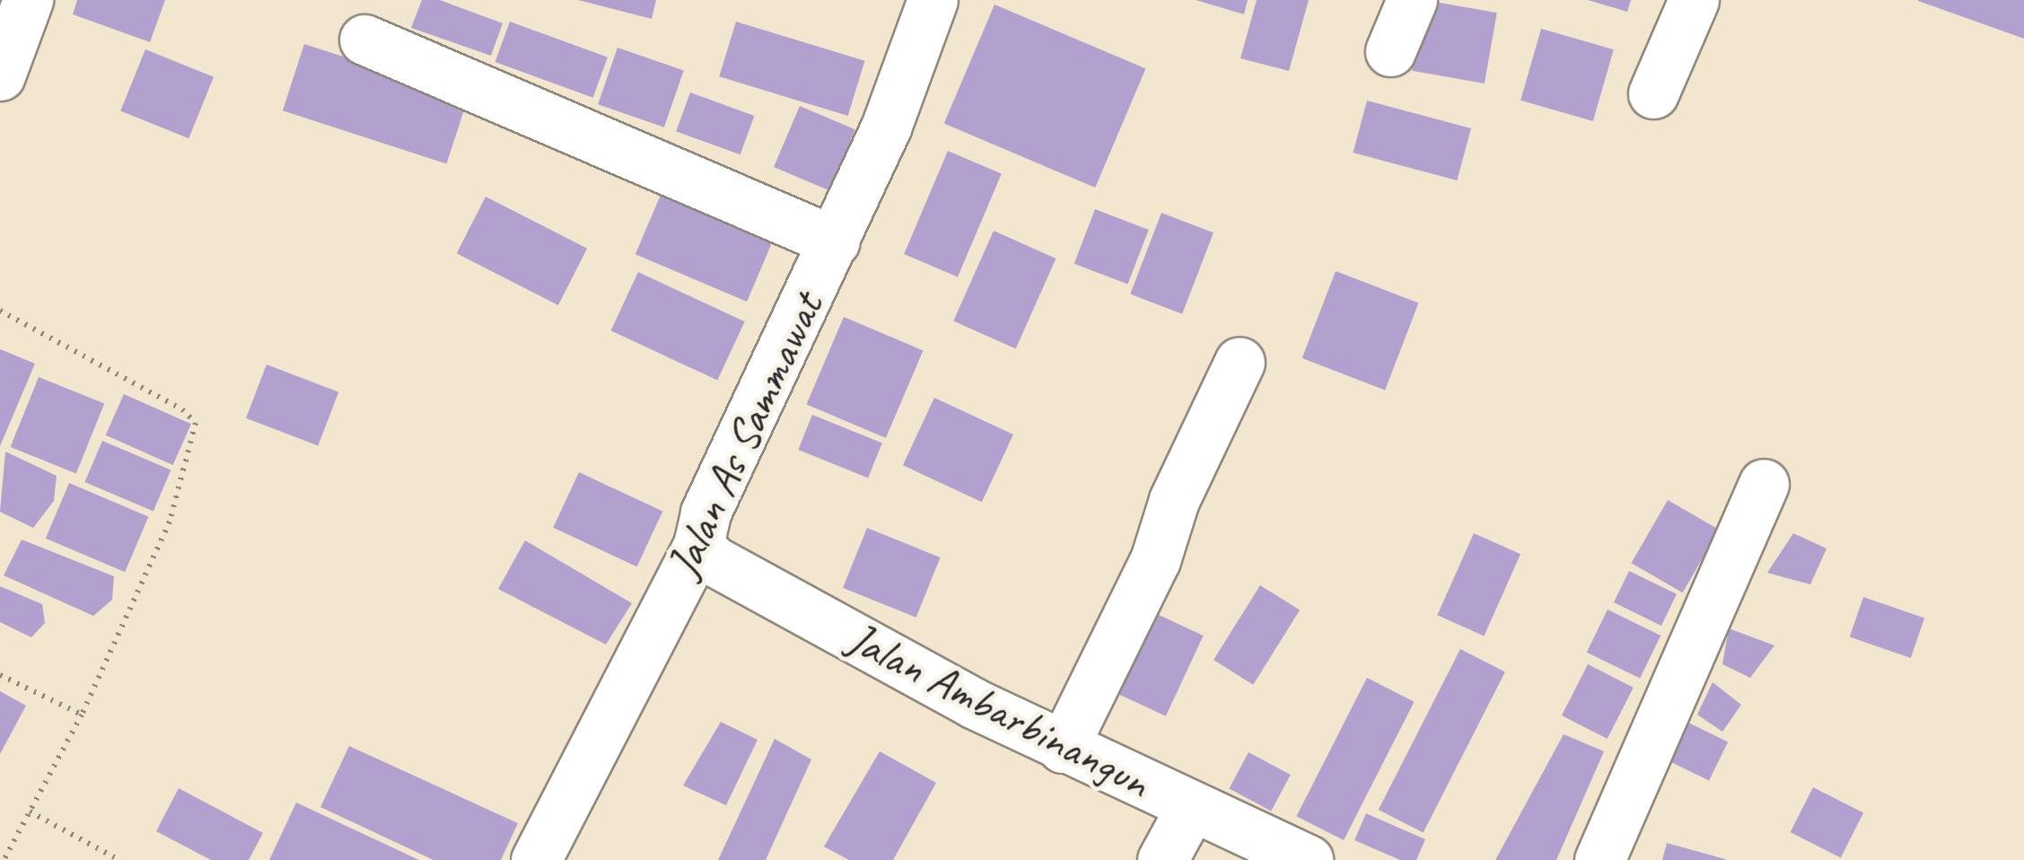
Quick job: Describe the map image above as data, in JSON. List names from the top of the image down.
{
  "streets": {
    "street": ["Jalan As Sammawat", "Jalan Ambarbinangun"]
  },
  "crossings": [
    ["Jalan As Sammawat", "Jalan Ambarbinangun"]
  ]
}
